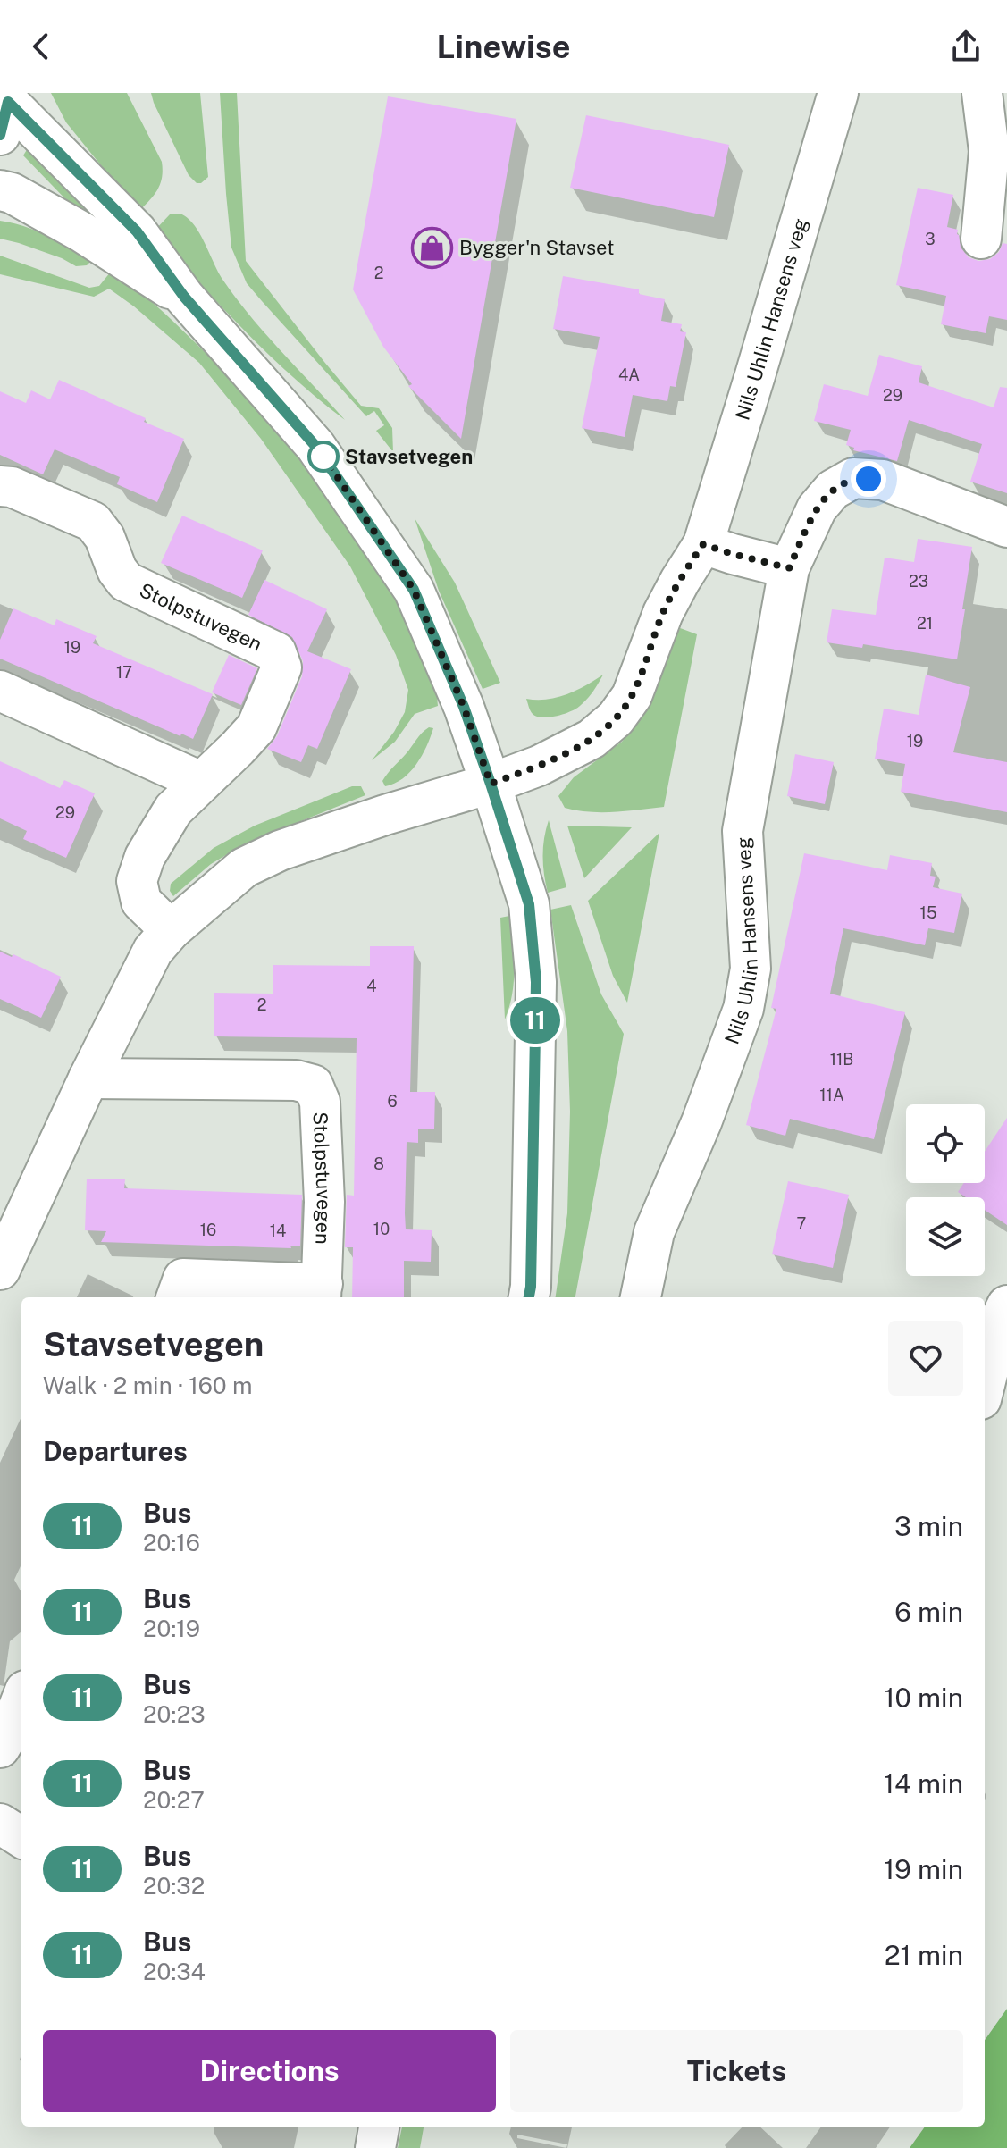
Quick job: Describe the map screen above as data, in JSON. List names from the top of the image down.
{
  "streets": {
    "street": ["Nils Uhlin Hansens veg", "Stolpstuvegen"]
  },
  "places": {
    "shop": ["Bygger'n Stavset"],
    "other": ["Stavsetvegen"]
  },
  "lines": ["bus line 11"],
  "house_numbers": [
    "3",
    "2",
    "4A",
    "29",
    "23",
    "21",
    "19",
    "17",
    "19",
    "29",
    "15",
    "4",
    "2",
    "11B",
    "11A",
    "6",
    "8",
    "7",
    "10",
    "16",
    "14"
  ],
  "page": {
    "header": "Linewise",
    "on_map": "11",
    "heading": [
      ["Stavsetvegen", "Walk · 2 min · 160 m"],
      "Departures"
    ],
    "list": [
      {
        "mark": "11",
        "name": "Bus",
        "note": "20:16",
        "value": "3 min"
      },
      {
        "mark": "11",
        "name": "Bus",
        "note": "20:19",
        "value": "6 min"
      },
      {
        "mark": "11",
        "name": "Bus",
        "note": "20:23",
        "value": "10 min"
      },
      {
        "mark": "11",
        "name": "Bus",
        "note": "20:27",
        "value": "14 min"
      },
      {
        "mark": "11",
        "name": "Bus",
        "note": "20:32",
        "value": "19 min"
      },
      {
        "mark": "11",
        "name": "Bus",
        "note": "20:34",
        "value": "21 min"
      }
    ],
    "buttons": ["Directions", "Tickets"]
  }
}
